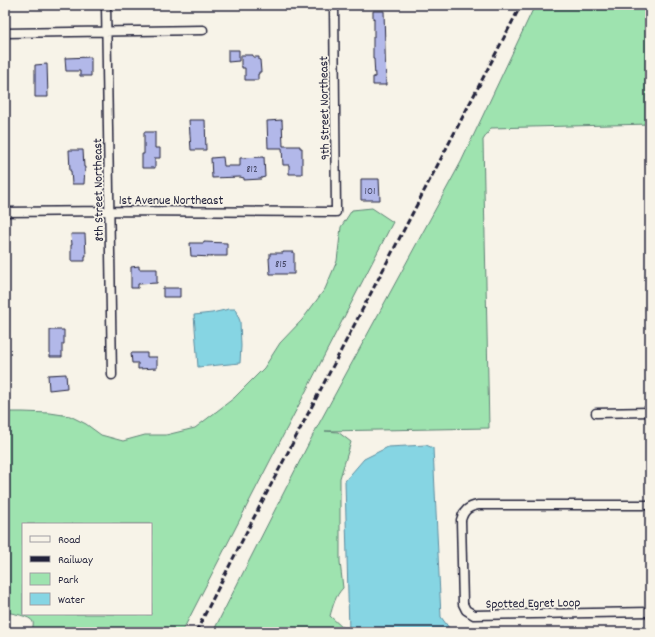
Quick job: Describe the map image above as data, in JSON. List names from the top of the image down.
{
  "streets": {
    "street": [
      "9th Street Northeast",
      "8th Street Northeast",
      "1st Avenue Northeast",
      "Spotted Egret Loop"
    ]
  },
  "crossings": [
    ["9th Street Northeast", "1st Avenue Northeast"],
    ["8th Street Northeast", "1st Avenue Northeast"]
  ],
  "house_numbers": ["812", "101", "815"],
  "legend": [
    "Road",
    "Railway",
    "Park",
    "Water"
  ]
}
